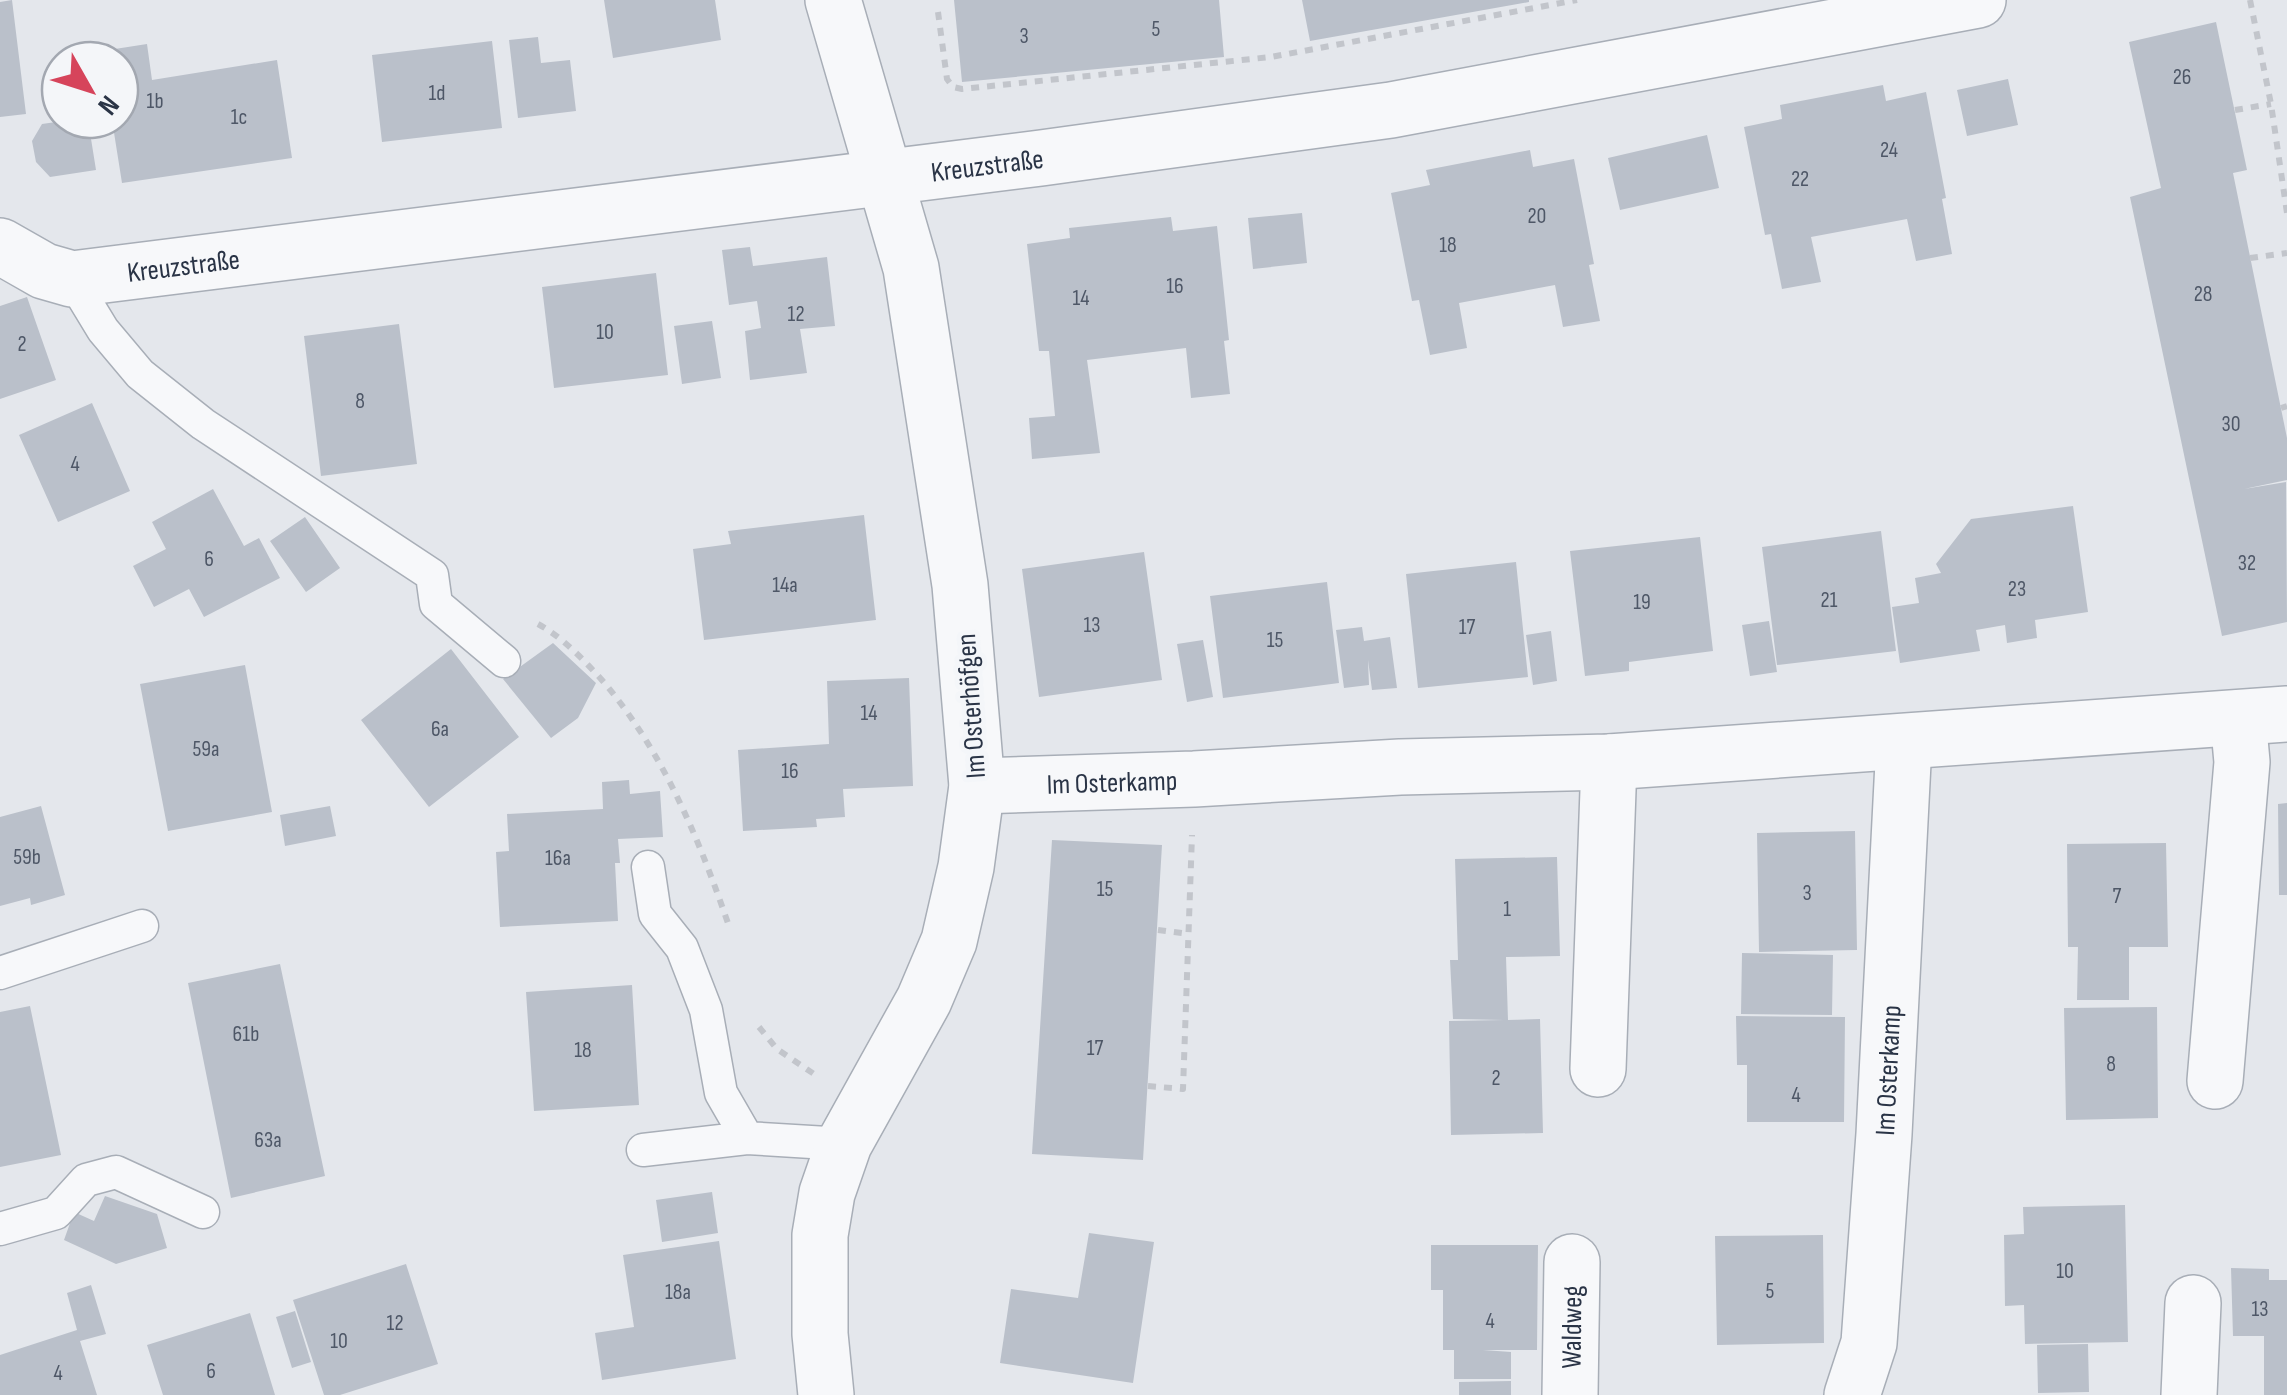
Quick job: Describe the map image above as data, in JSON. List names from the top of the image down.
{
  "streets": {
    "street": [
      "Kreuzstraße",
      "Im Osterhöfgen",
      "Im Osterkamp",
      "Waldweg"
    ]
  },
  "crossings": [
    ["Kreuzstraße", "Im Osterhöfgen"],
    ["Im Osterhöfgen", "Im Osterkamp"]
  ],
  "house_numbers": [
    "5",
    "3",
    "26",
    "1d",
    "1b",
    "1c",
    "24",
    "22",
    "20",
    "18",
    "16",
    "28",
    "14",
    "12",
    "10",
    "2",
    "8",
    "30",
    "4",
    "6",
    "32",
    "14a",
    "23",
    "21",
    "19",
    "13",
    "17",
    "15",
    "14",
    "6a",
    "59a",
    "16",
    "59b",
    "16a",
    "15",
    "3",
    "7",
    "1",
    "61b",
    "17",
    "18",
    "8",
    "2",
    "4",
    "63a",
    "10",
    "5",
    "18a",
    "13",
    "4",
    "12",
    "10",
    "6",
    "4"
  ],
  "north": "bottom right"
}
